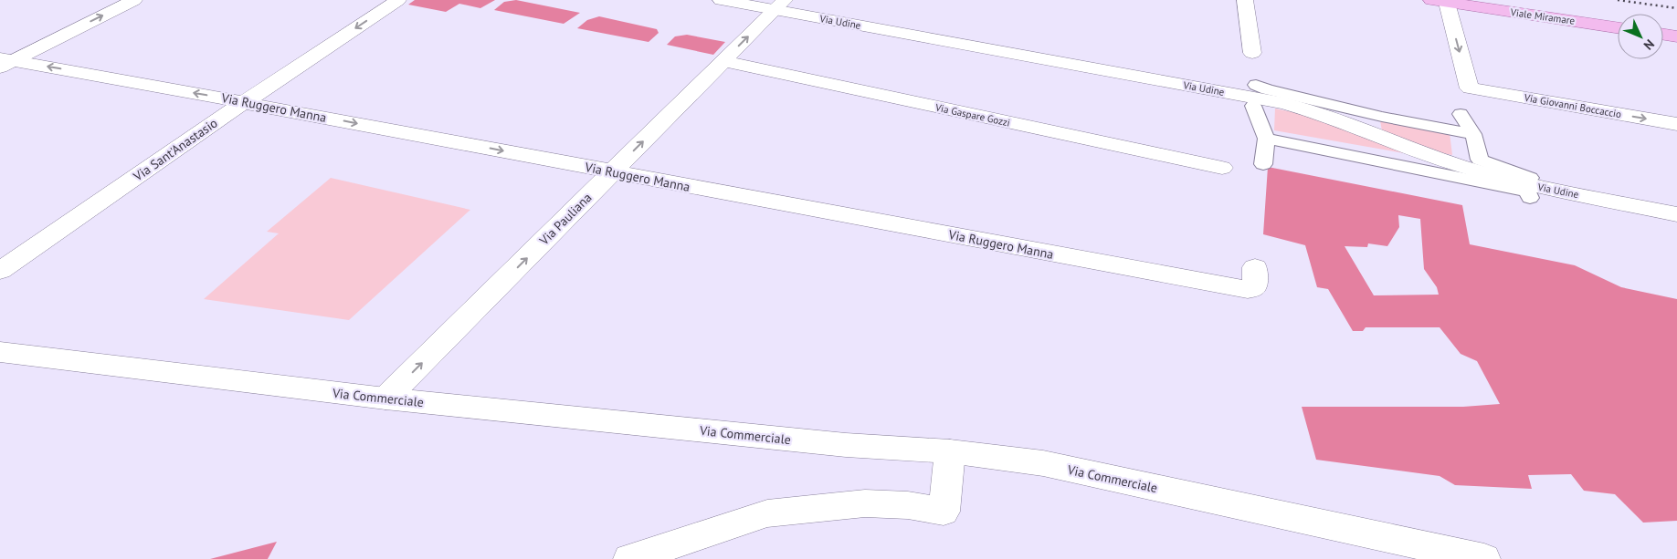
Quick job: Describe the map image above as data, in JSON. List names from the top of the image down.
{
  "streets": {
    "main road": ["Viale Miramare"],
    "street": [
      "Via Udine",
      "Via Giovanni Boccaccio",
      "Via Ruggero Manna",
      "Via Gaspare Gozzi",
      "Via Sant'Anastasio",
      "Via Pauliana",
      "Via Commerciale"
    ]
  },
  "crossings": [
    ["Viale Miramare", "Via Giovanni Boccaccio"],
    ["Via Udine", "Via Pauliana"],
    ["Via Ruggero Manna", "Via Sant'Anastasio"],
    ["Via Ruggero Manna", "Via Pauliana"],
    ["Via Gaspare Gozzi", "Via Pauliana"],
    ["Via Pauliana", "Via Commerciale"]
  ],
  "one_way": ["Via Sant'Anastasio", "Via Pauliana"],
  "north": "bottom right"
}
